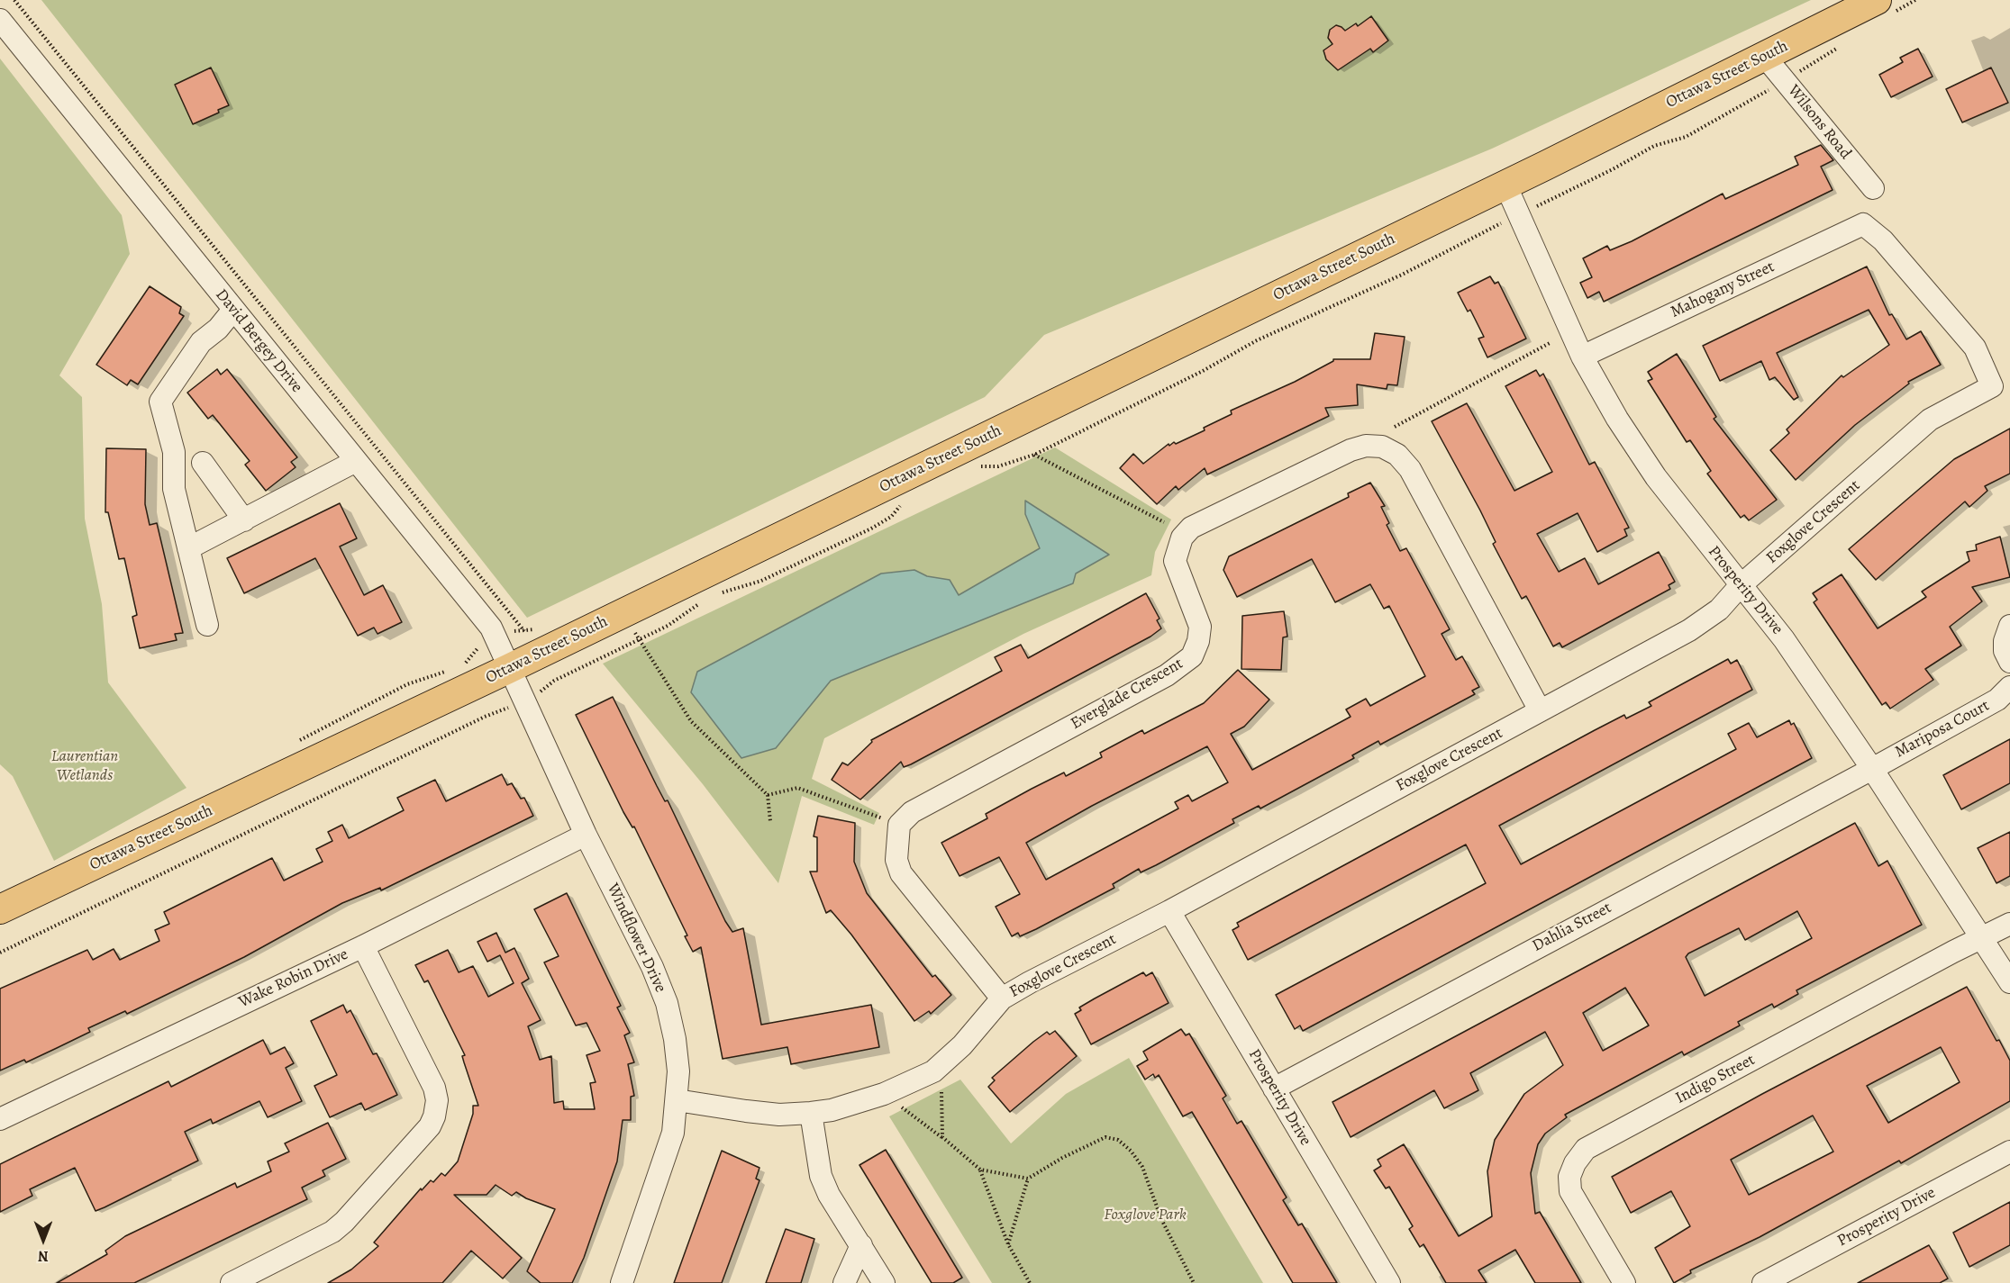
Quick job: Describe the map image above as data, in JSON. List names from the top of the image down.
{
  "streets": {
    "main road": ["Ottawa Street South"],
    "street": [
      "Wilsons Road",
      "Mahogany Street",
      "David Bergey Drive",
      "Foxglove Crescent",
      "Prosperity Drive",
      "Everglade Crescent",
      "Mariposa Court",
      "Dahlia Street",
      "Windflower Drive",
      "Wake Robin Drive",
      "Indigo Street"
    ]
  },
  "crossings": [
    ["Ottawa Street South", "Wilsons Road"],
    ["Ottawa Street South", "David Bergey Drive"],
    ["Ottawa Street South", "Prosperity Drive"],
    ["Ottawa Street South", "Windflower Drive"],
    ["Mahogany Street", "Foxglove Crescent"],
    ["Mahogany Street", "Prosperity Drive"],
    ["David Bergey Drive", "Windflower Drive"],
    ["Foxglove Crescent", "Prosperity Drive"],
    ["Foxglove Crescent", "Everglade Crescent"],
    ["Foxglove Crescent", "Windflower Drive"],
    ["Prosperity Drive", "Mariposa Court"],
    ["Prosperity Drive", "Dahlia Street"],
    ["Prosperity Drive", "Indigo Street"],
    ["Mariposa Court", "Dahlia Street"],
    ["Windflower Drive", "Wake Robin Drive"]
  ],
  "parks": ["Laurentian Wetlands", "Foxglove Park"],
  "north": "bottom"
}
